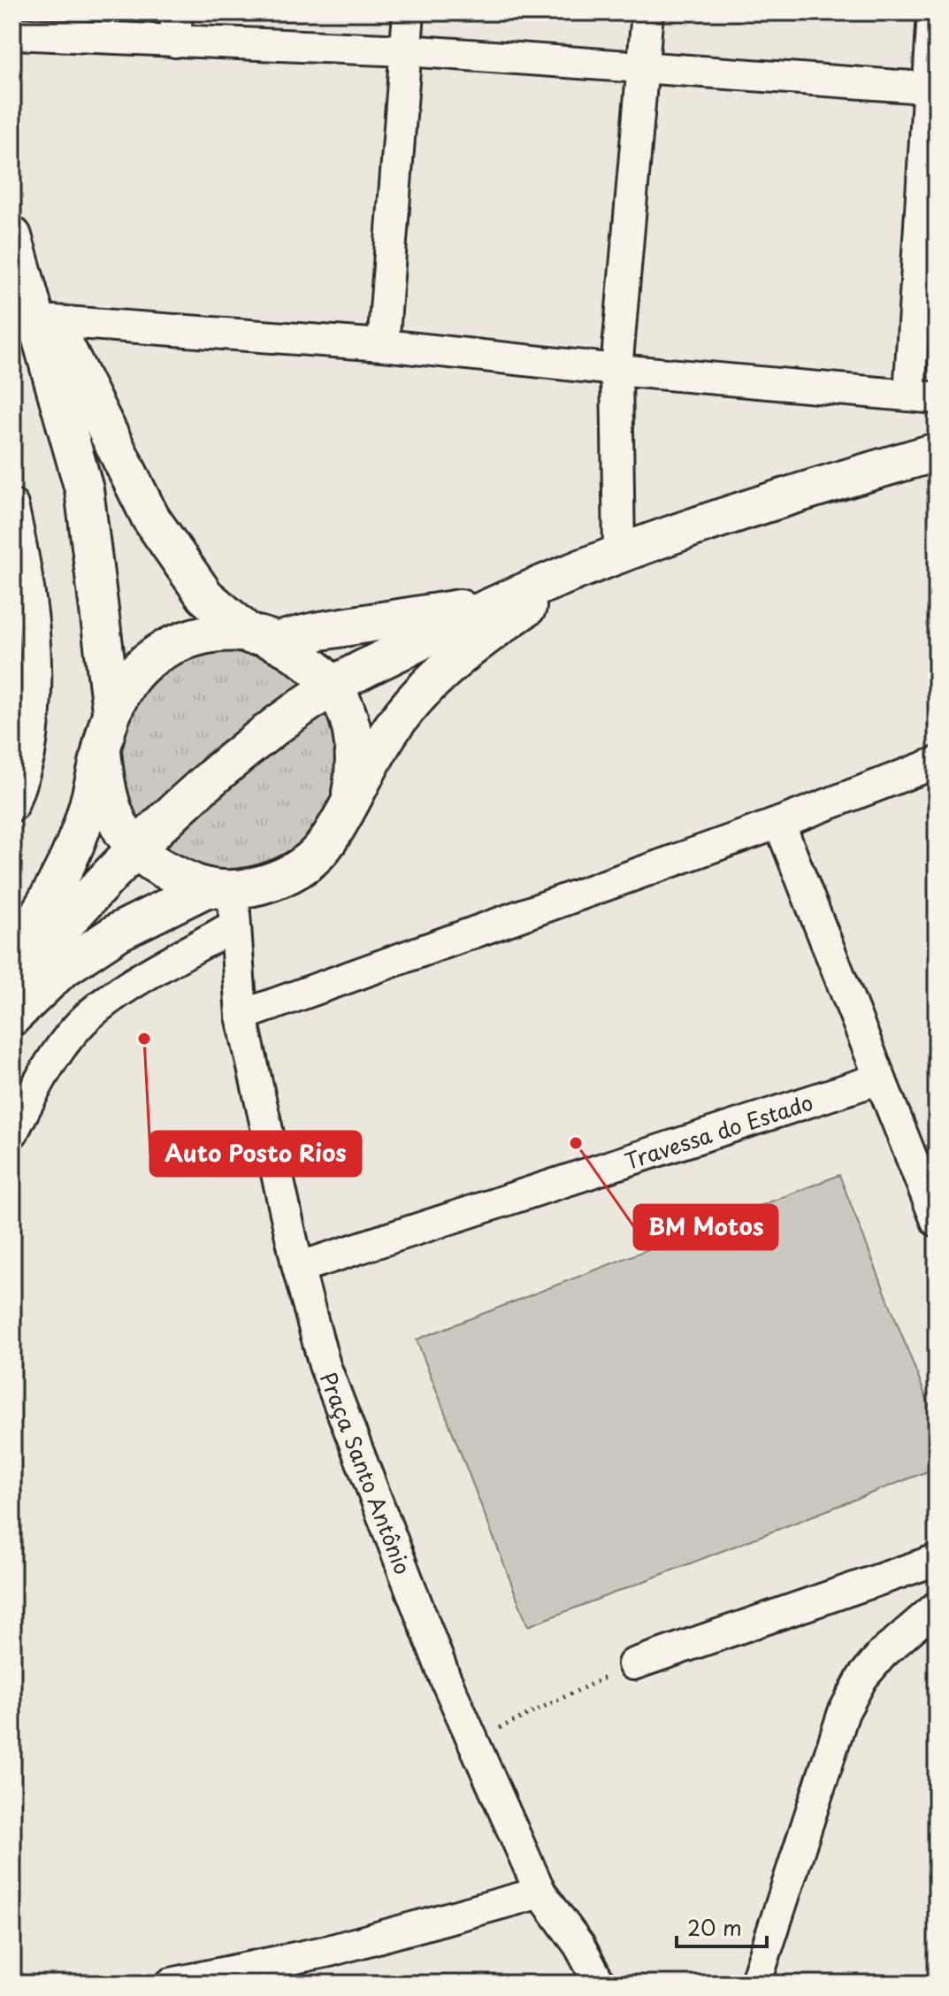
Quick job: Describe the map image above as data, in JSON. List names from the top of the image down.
{
  "streets": {
    "street": ["Travessa do Estado", "Praça Santo Antônio"]
  },
  "crossings": [
    ["Travessa do Estado", "Praça Santo Antônio"]
  ],
  "places": ["Auto Posto Rios", "BM Motos"],
  "scale_bar": "20 m"
}
